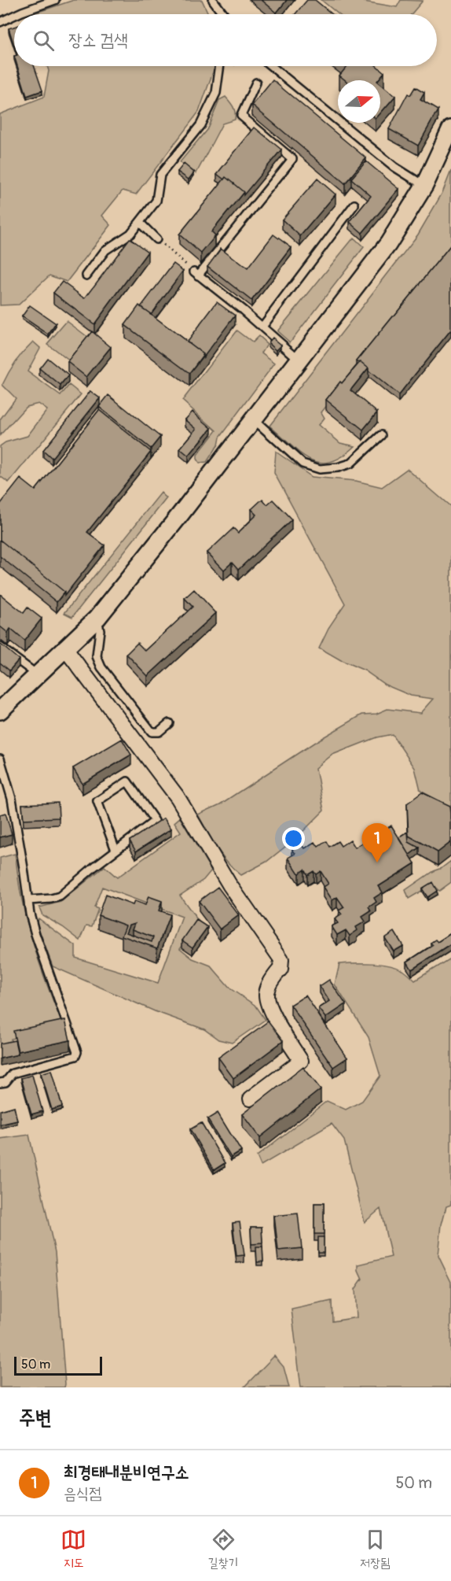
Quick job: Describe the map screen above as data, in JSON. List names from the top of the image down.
{
  "scale_bar": "50 m",
  "north": "right",
  "page": {
    "search": "장소 검색",
    "pins": "1",
    "scale": "50 m",
    "heading": "주변",
    "list": [
      {
        "mark": "1",
        "name": "최경태내분비연구소",
        "note": "음식점",
        "value": "50 m"
      }
    ],
    "nav": ["지도", "길찾기", "저장됨"]
  }
}
